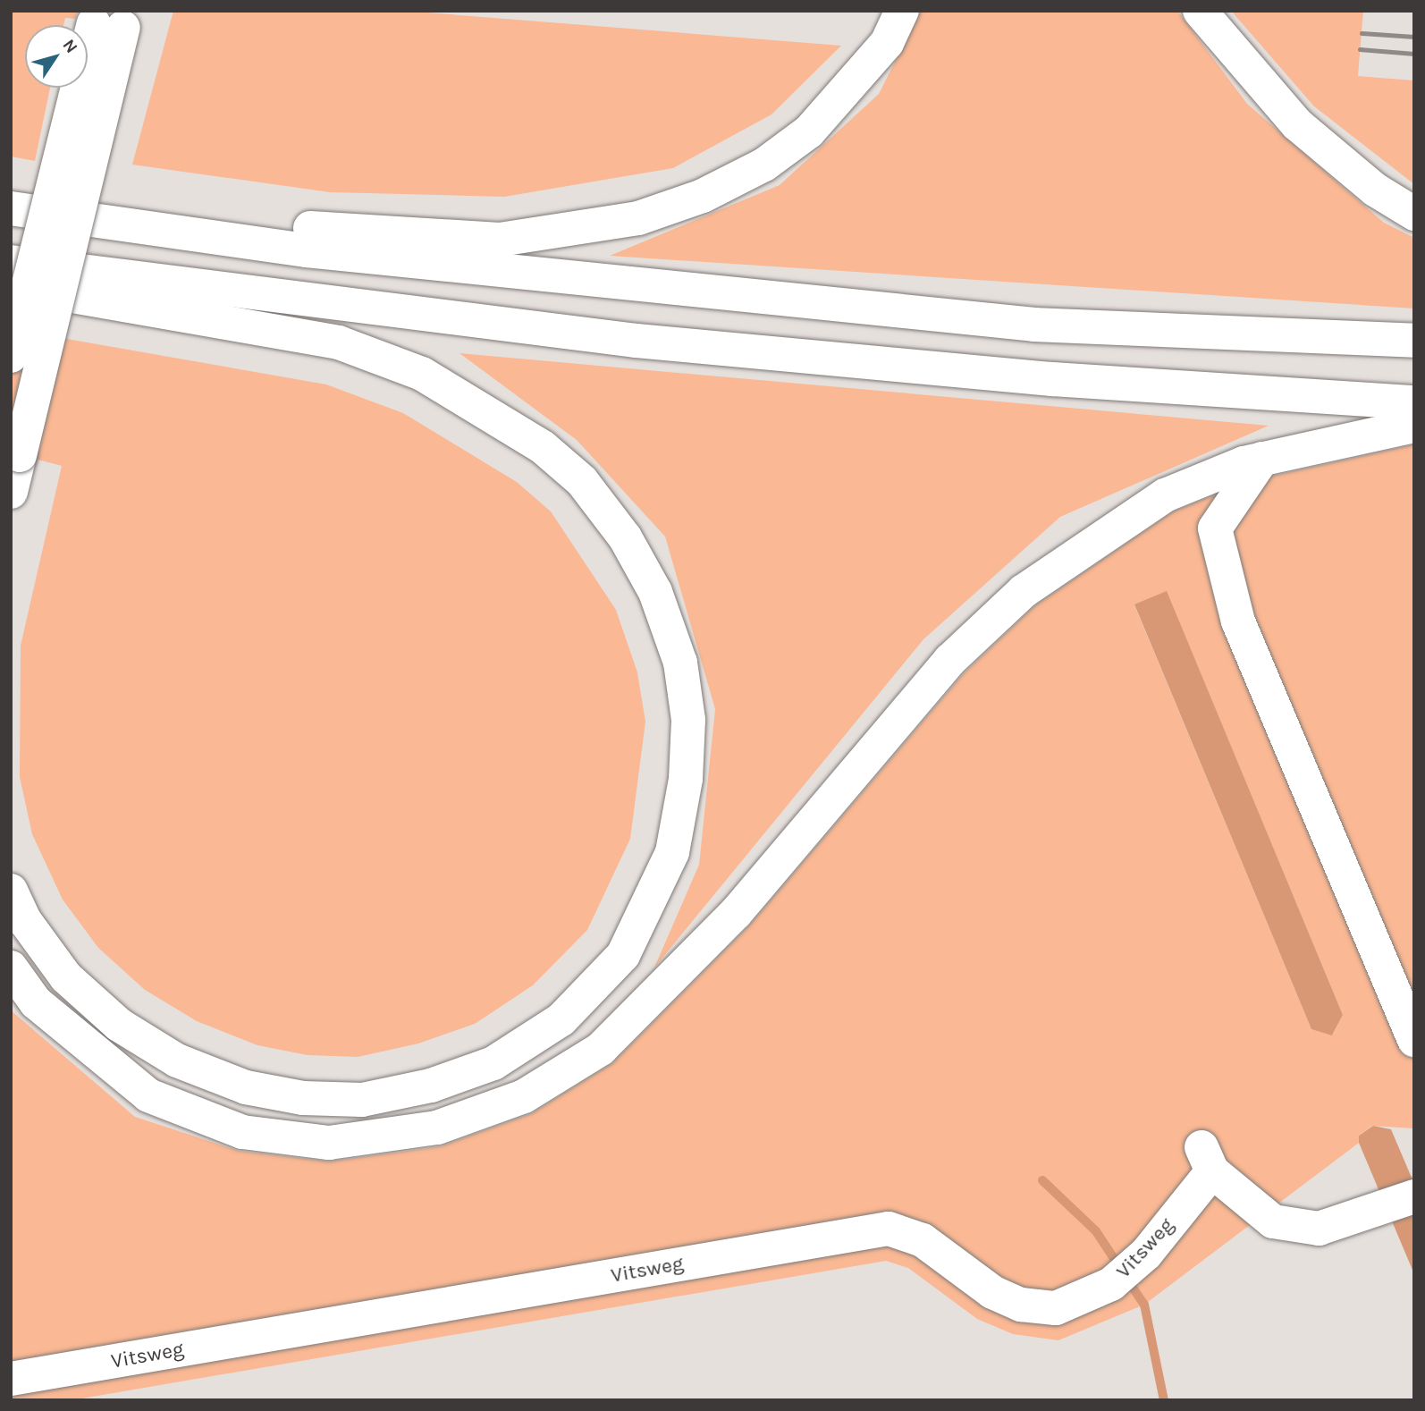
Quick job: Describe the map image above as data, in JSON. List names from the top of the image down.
{
  "streets": {
    "main road": ["Vitsweg"]
  },
  "north": "top right"
}
